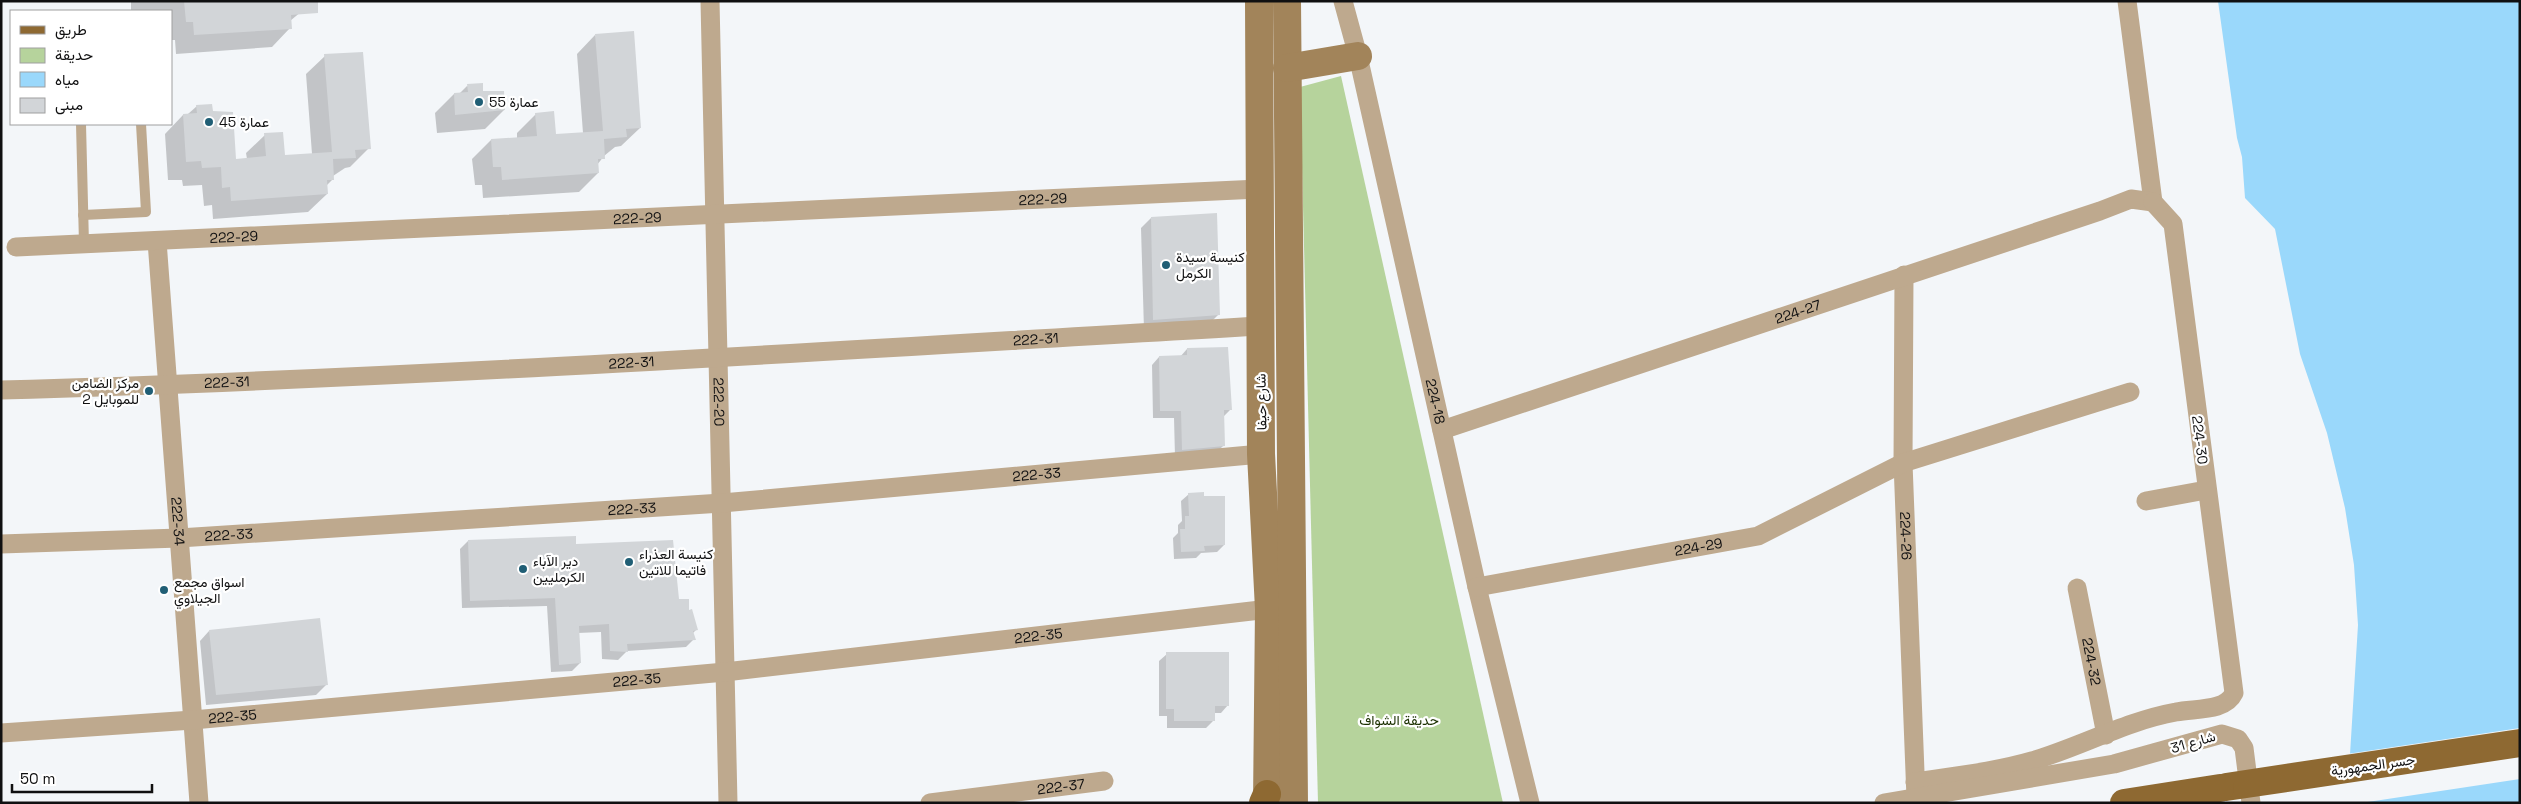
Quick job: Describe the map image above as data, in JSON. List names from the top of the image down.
{
  "streets": {
    "main road": ["شارع حيفا", "جسر الجمهورية"],
    "street": [
      "222-29",
      "224-27",
      "222-31",
      "222-20",
      "224-18",
      "224-30",
      "222-33",
      "222-34",
      "224-26",
      "224-29",
      "222-35",
      "224-32",
      "شارع 31",
      "222-37"
    ]
  },
  "crossings": [
    ["222-29", "222-20"],
    ["222-29", "شارع حيفا"],
    ["222-29", "222-34"],
    ["224-27", "224-18"],
    ["224-27", "224-30"],
    ["224-27", "224-26"],
    ["222-31", "222-20"],
    ["222-31", "شارع حيفا"],
    ["222-31", "222-34"],
    ["222-20", "222-33"],
    ["222-20", "222-35"],
    ["شارع حيفا", "222-33"],
    ["شارع حيفا", "222-35"],
    ["224-18", "224-29"],
    ["224-30", "224-32"],
    ["222-33", "222-34"],
    ["222-34", "222-35"],
    ["224-26", "224-29"],
    ["224-26", "شارع 31"],
    ["شارع 31", "جسر الجمهورية"]
  ],
  "parks": ["حديقة الشواف"],
  "places": [
    "عمارة 55",
    "عمارة 45",
    "كنيسة سيدة الكرمل",
    "مركز الضامن 2 للموبايل",
    "كنيسة العذراء فاتيما للاتين",
    "دير الآباء الكرمليين",
    "اسواق مجمع الجيلاوي"
  ],
  "legend": [
    "طريق",
    "حديقة",
    "مياه",
    "مبنى"
  ],
  "scale_bar": "50 m"
}
